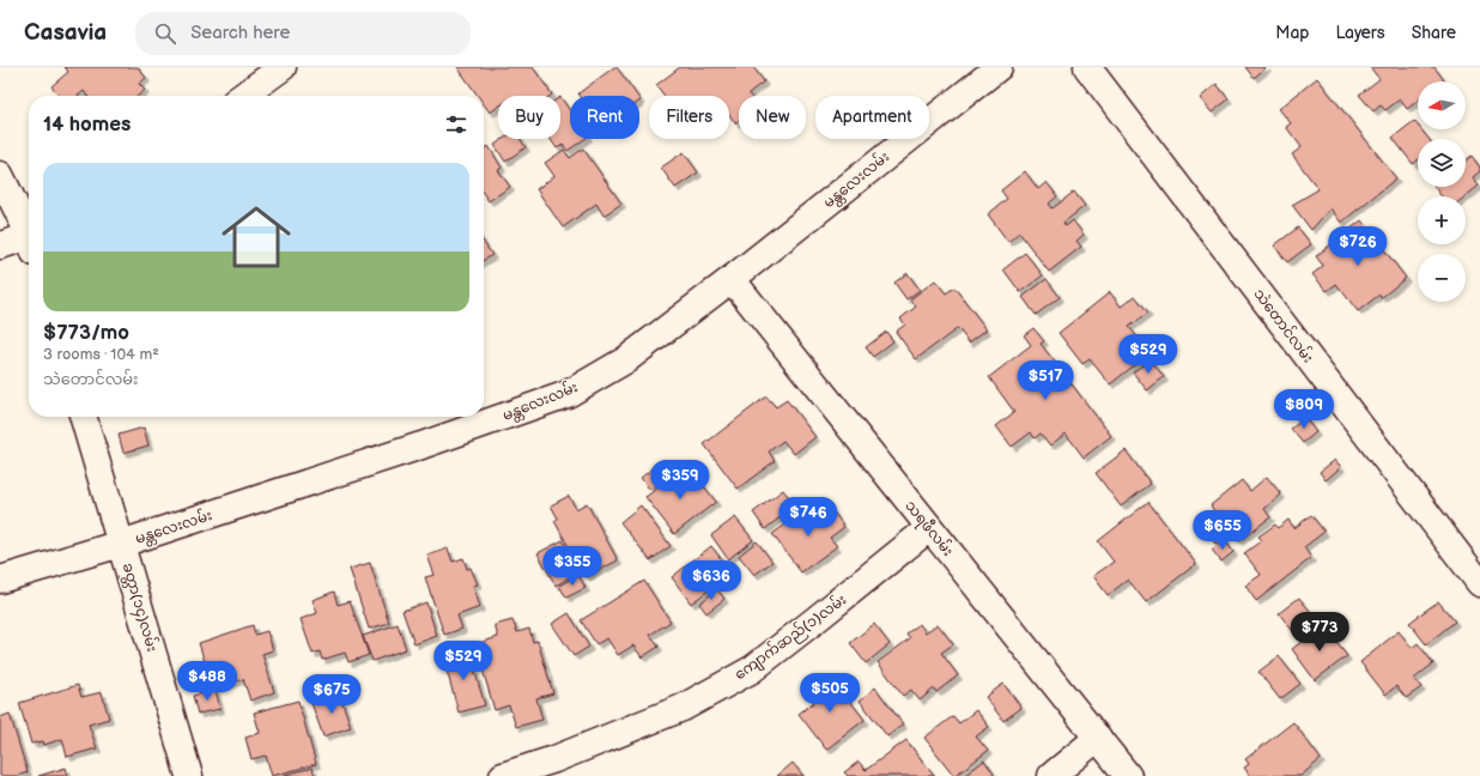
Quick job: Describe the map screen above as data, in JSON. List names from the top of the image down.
{
  "streets": {
    "street": [
      "မန္တလေးလမ်း",
      "သဲတောင်လမ်း",
      "သရဖီလမ်း",
      "ခတ္တာ(၁၄)လမ်း",
      "ကျောက်ဆည်(၁)လမ်း"
    ]
  },
  "crossings": [
    ["မန္တလေးလမ်း", "သရဖီလမ်း"],
    ["မန္တလေးလမ်း", "ခတ္တာ(၁၄)လမ်း"],
    ["သရဖီလမ်း", "ကျောက်ဆည်(၁)လမ်း"]
  ],
  "north": "left",
  "page": {
    "header": "Casavia",
    "search": "Search here",
    "nav": ["Map", "Layers", "Share"],
    "map_buttons": ["+", "−"],
    "chip": [
      "Buy",
      "Rent",
      "Filters",
      "New",
      "Apartment"
    ],
    "heading": "14 homes",
    "list": [
      {
        "name": "$773/mo",
        "note": "3 rooms · 104 m² · သဲတောင်လမ်း"
      }
    ],
    "price": [
      "$726",
      "$529",
      "$517",
      "$809",
      "$359",
      "$746",
      "$655",
      "$355",
      "$636",
      "$773",
      "$529",
      "$488",
      "$505",
      "$675"
    ]
  }
}
